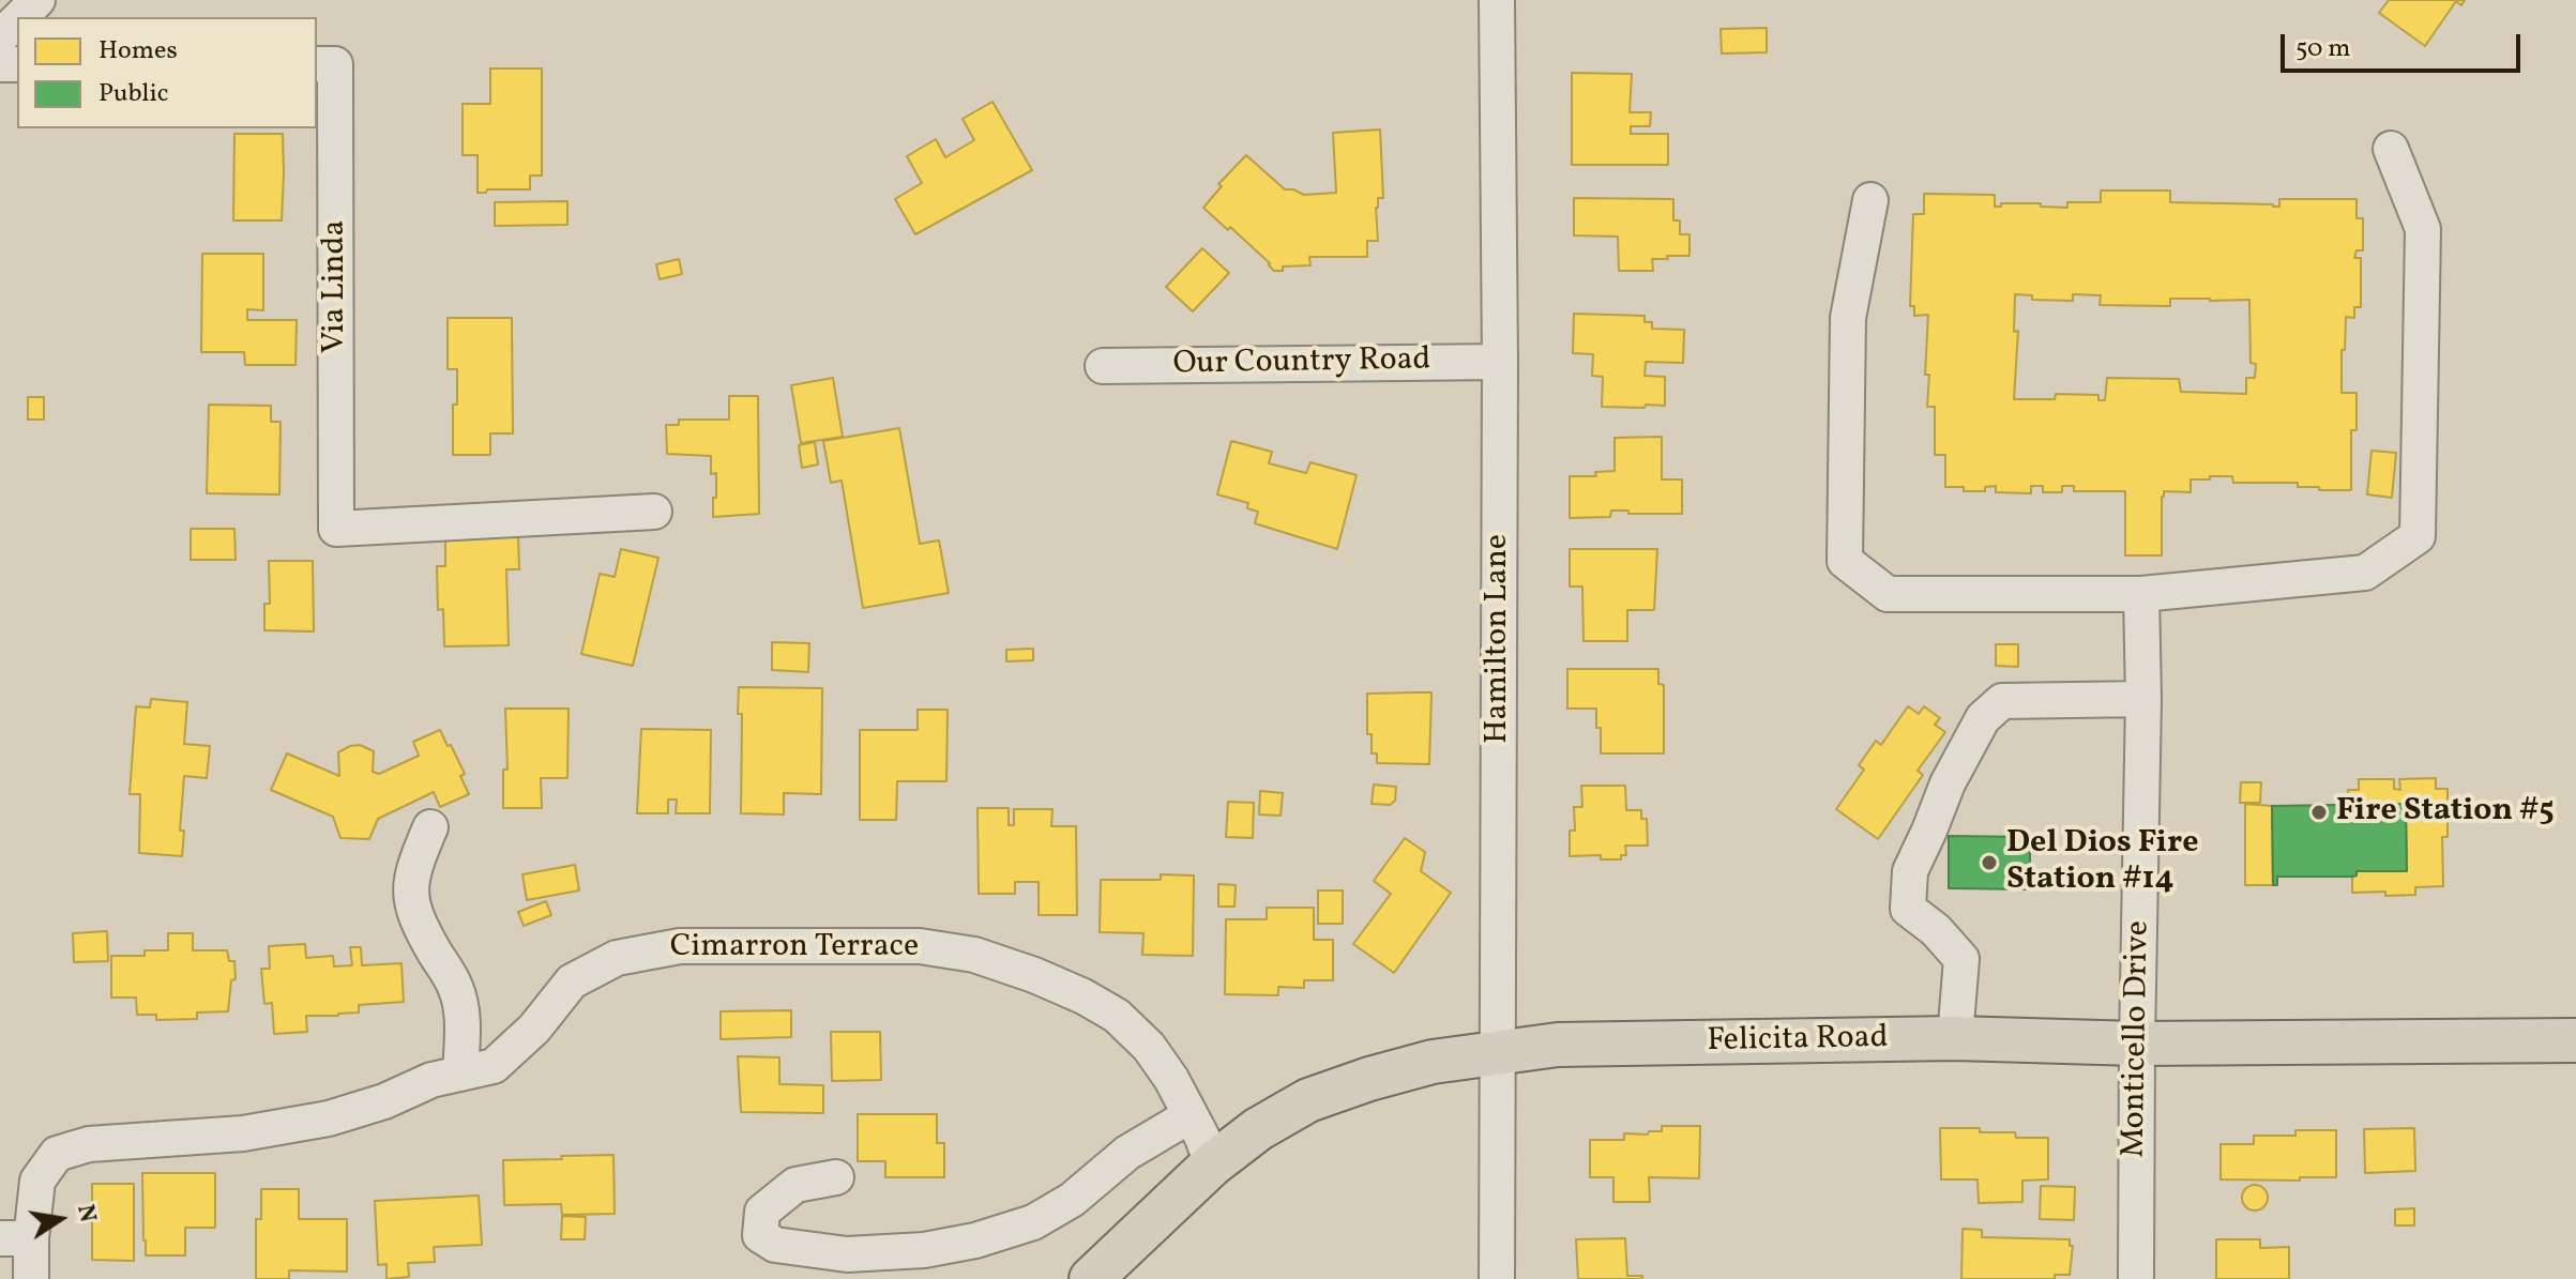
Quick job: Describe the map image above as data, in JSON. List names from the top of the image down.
{
  "streets": {
    "main road": ["Felicita Road"],
    "street": [
      "Via Linda",
      "Our Country Road",
      "Hamilton Lane",
      "Cimarron Terrace",
      "Monticello Drive"
    ]
  },
  "crossings": [
    ["Our Country Road", "Hamilton Lane"],
    ["Hamilton Lane", "Felicita Road"],
    ["Cimarron Terrace", "Felicita Road"],
    ["Monticello Drive", "Felicita Road"]
  ],
  "places": ["Fire Station #5", "Del Dios Fire Station #14"],
  "legend": ["Homes", "Public"],
  "scale_bar": "50 m",
  "north": "right"
}
